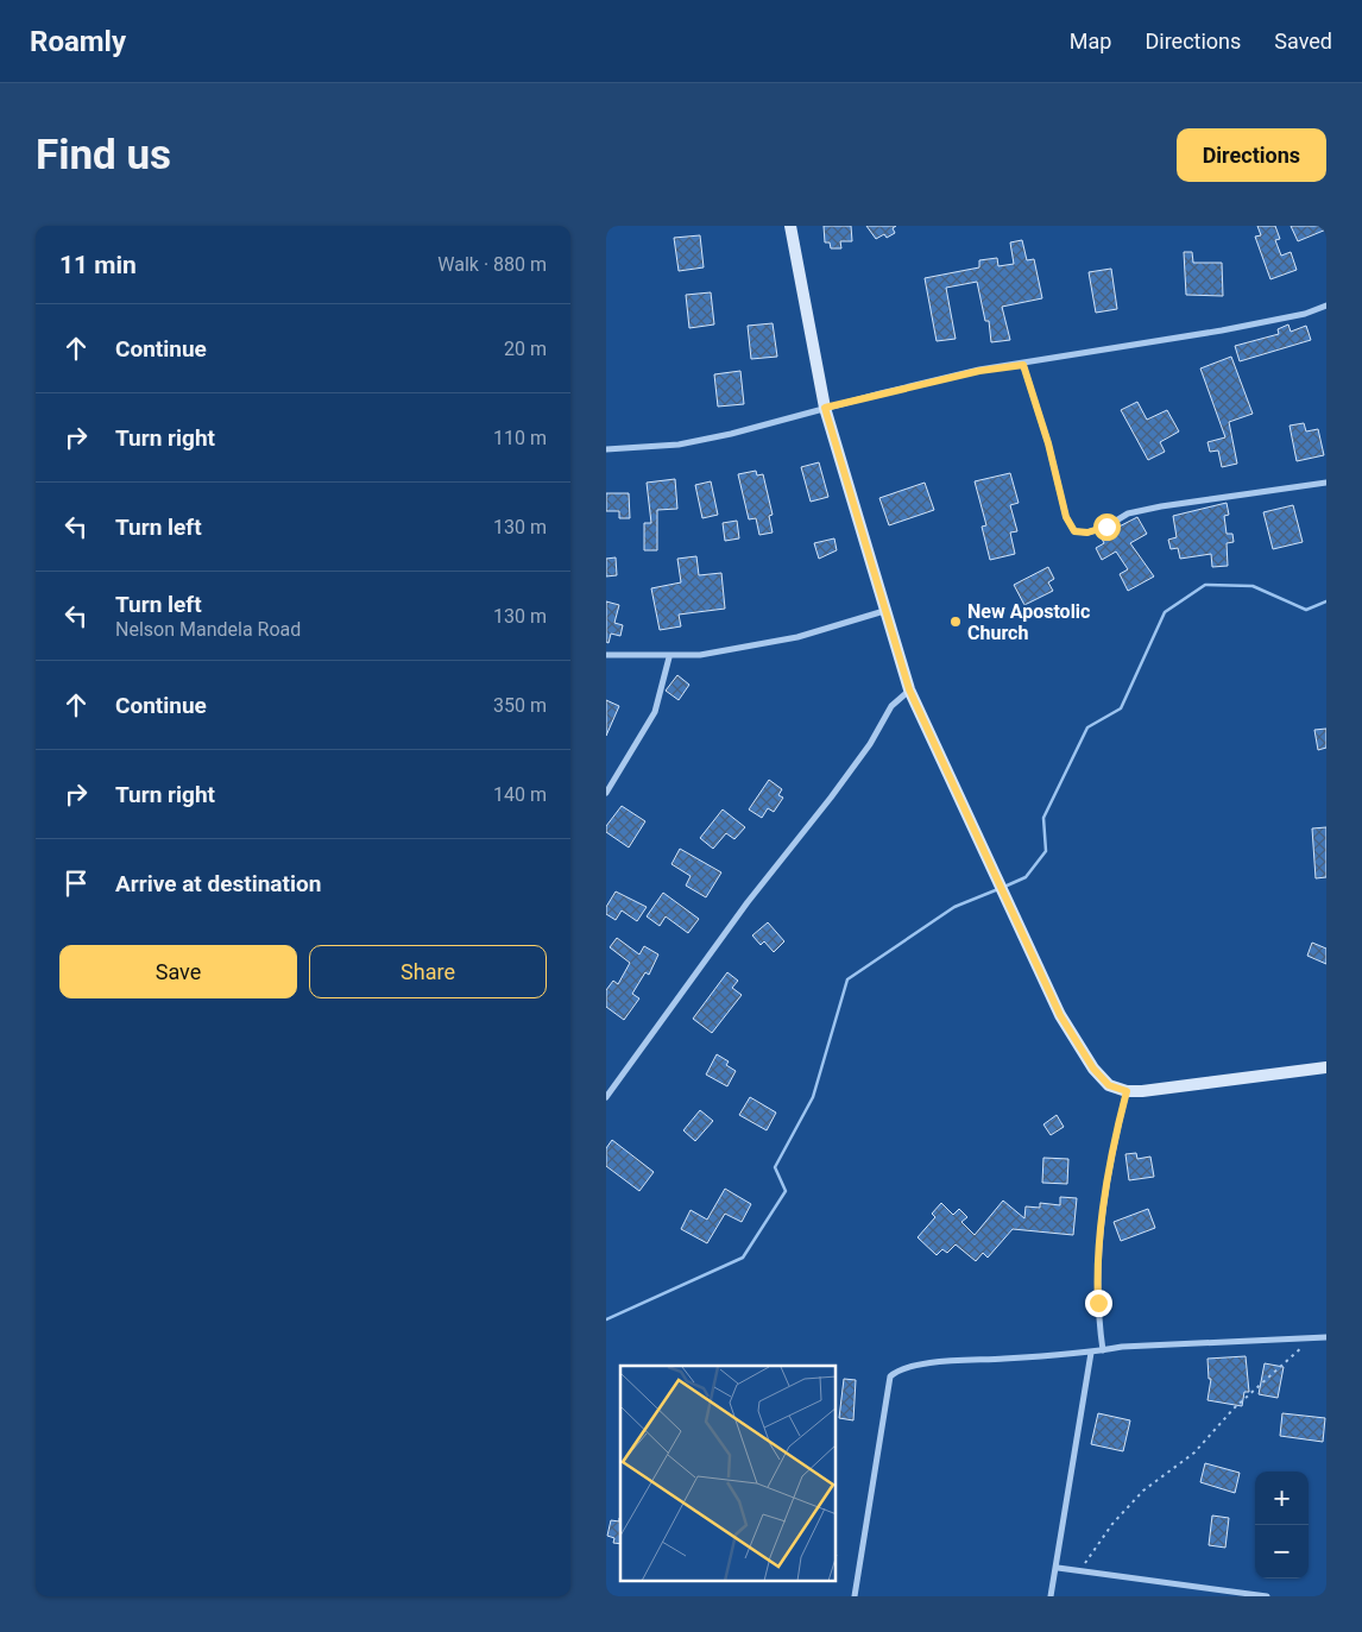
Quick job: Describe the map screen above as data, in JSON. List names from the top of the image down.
{
  "places": ["New Apostolic Church"],
  "page": {
    "header": "Roamly",
    "nav": ["Map", "Directions", "Saved"],
    "buttons": [
      "Directions",
      ["Save", "Share"]
    ],
    "title": "Find us",
    "heading": ["11 min", "Walk · 880 m"],
    "list": [
      ["Continue", "20 m"],
      ["Turn right", "110 m"],
      ["Turn left", "130 m"],
      ["Turn left", "Nelson Mandela Road", "130 m"],
      ["Continue", "350 m"],
      ["Turn right", "140 m"],
      "Arrive at destination"
    ],
    "map_buttons": ["+", "−"]
  }
}
